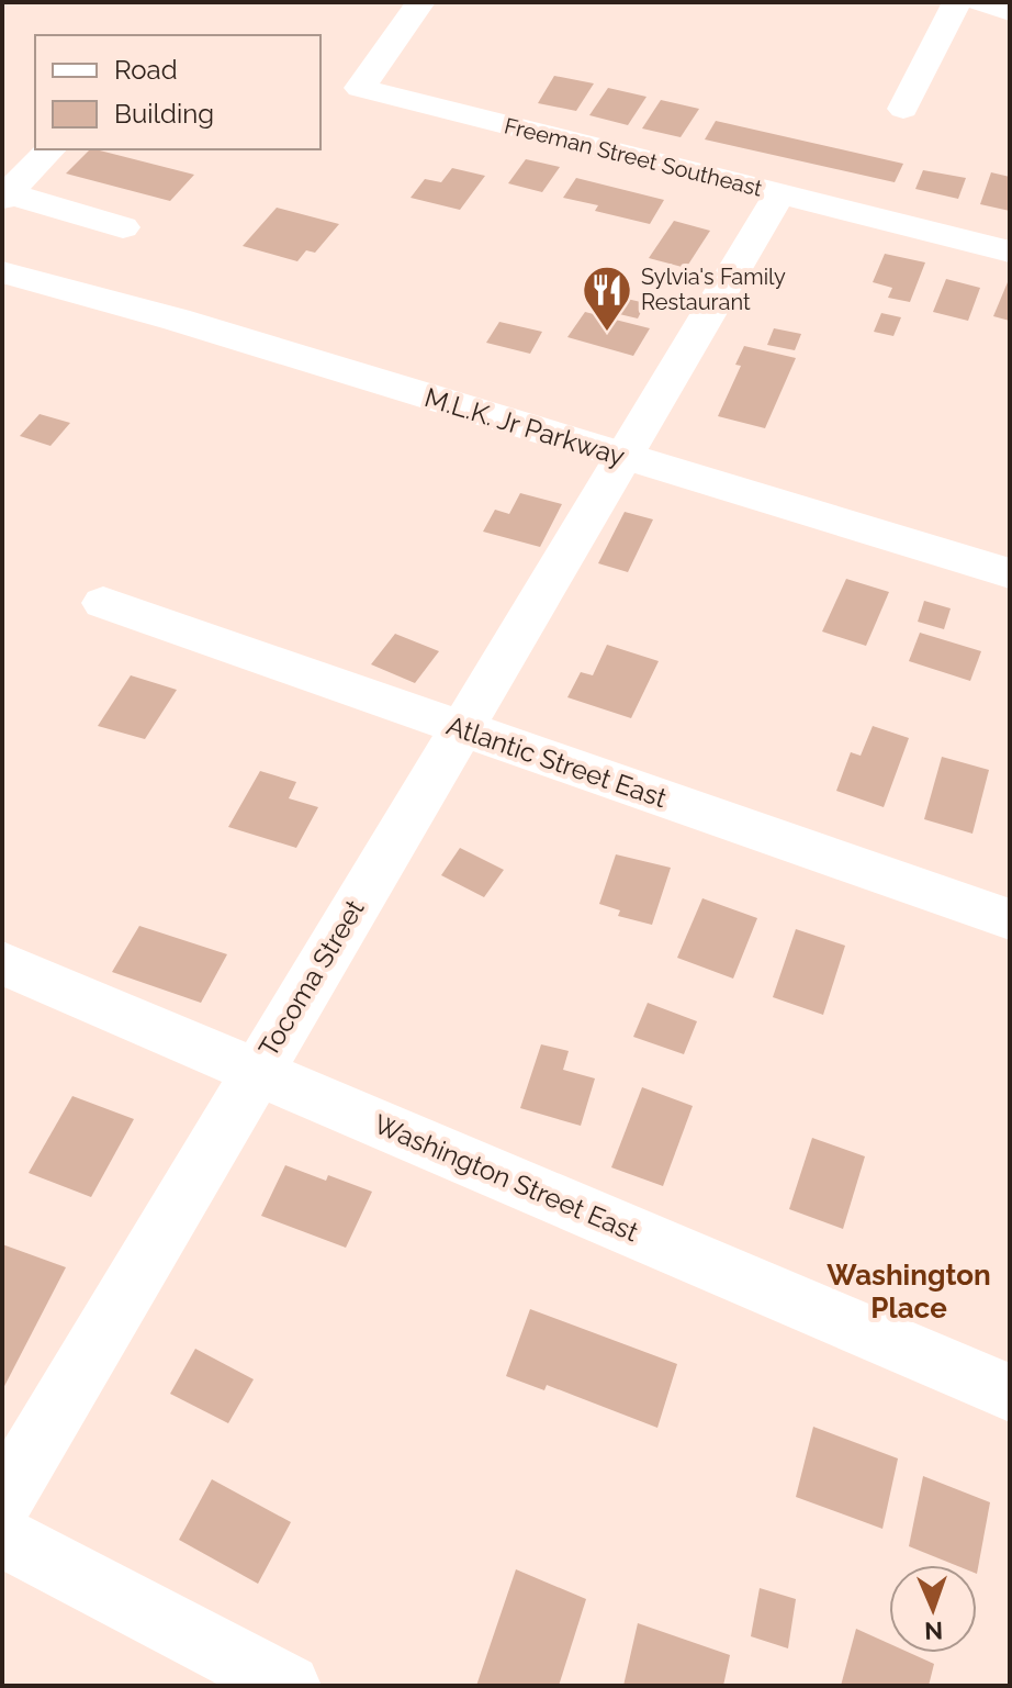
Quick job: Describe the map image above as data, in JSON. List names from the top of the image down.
{
  "streets": {
    "street": [
      "Freeman Street Southeast",
      "M.L.K. Jr Parkway",
      "Atlantic Street East",
      "Tocoma Street",
      "Washington Street East"
    ]
  },
  "crossings": [
    ["Freeman Street Southeast", "Tocoma Street"],
    ["M.L.K. Jr Parkway", "Tocoma Street"],
    ["Atlantic Street East", "Tocoma Street"],
    ["Tocoma Street", "Washington Street East"]
  ],
  "districts": ["Washington Place"],
  "places": {
    "restaurant": ["Sylvia's Family Restaurant"]
  },
  "legend": ["Road", "Building"],
  "north": "bottom"
}
